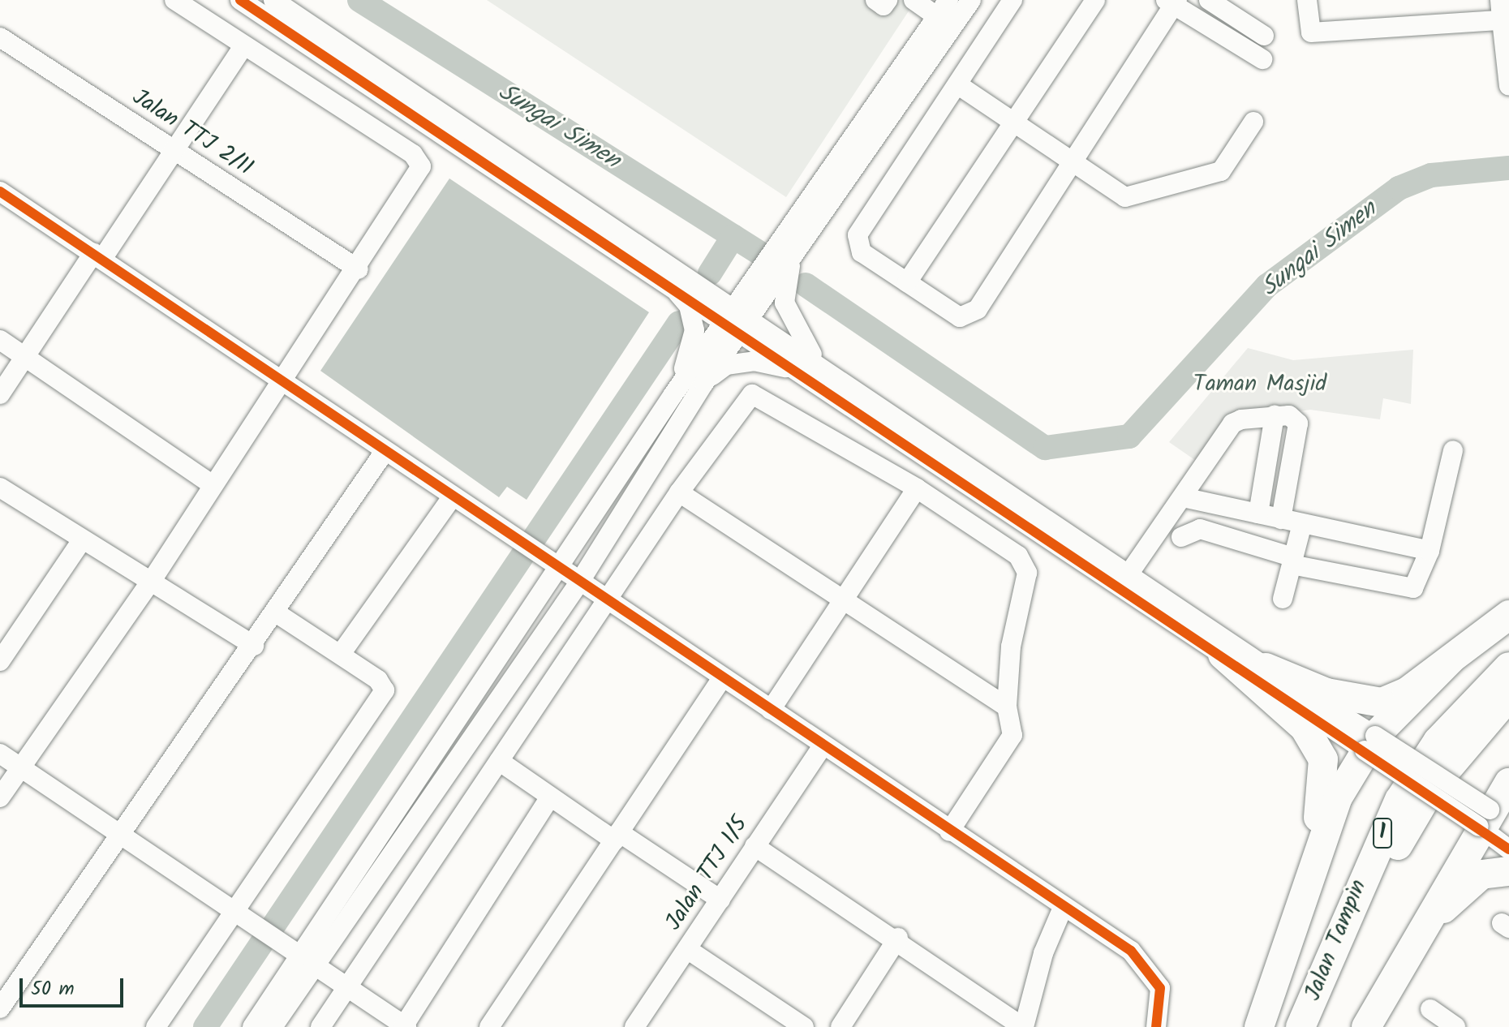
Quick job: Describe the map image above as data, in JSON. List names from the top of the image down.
{
  "streets": {
    "highway": ["1", "Jalan Tampin"],
    "street": ["Jalan TTJ 2/11", "Jalan TTJ 1/5"]
  },
  "water": ["Sungai Simen"],
  "parks": ["Taman Masjid"],
  "scale_bar": "50 m"
}
